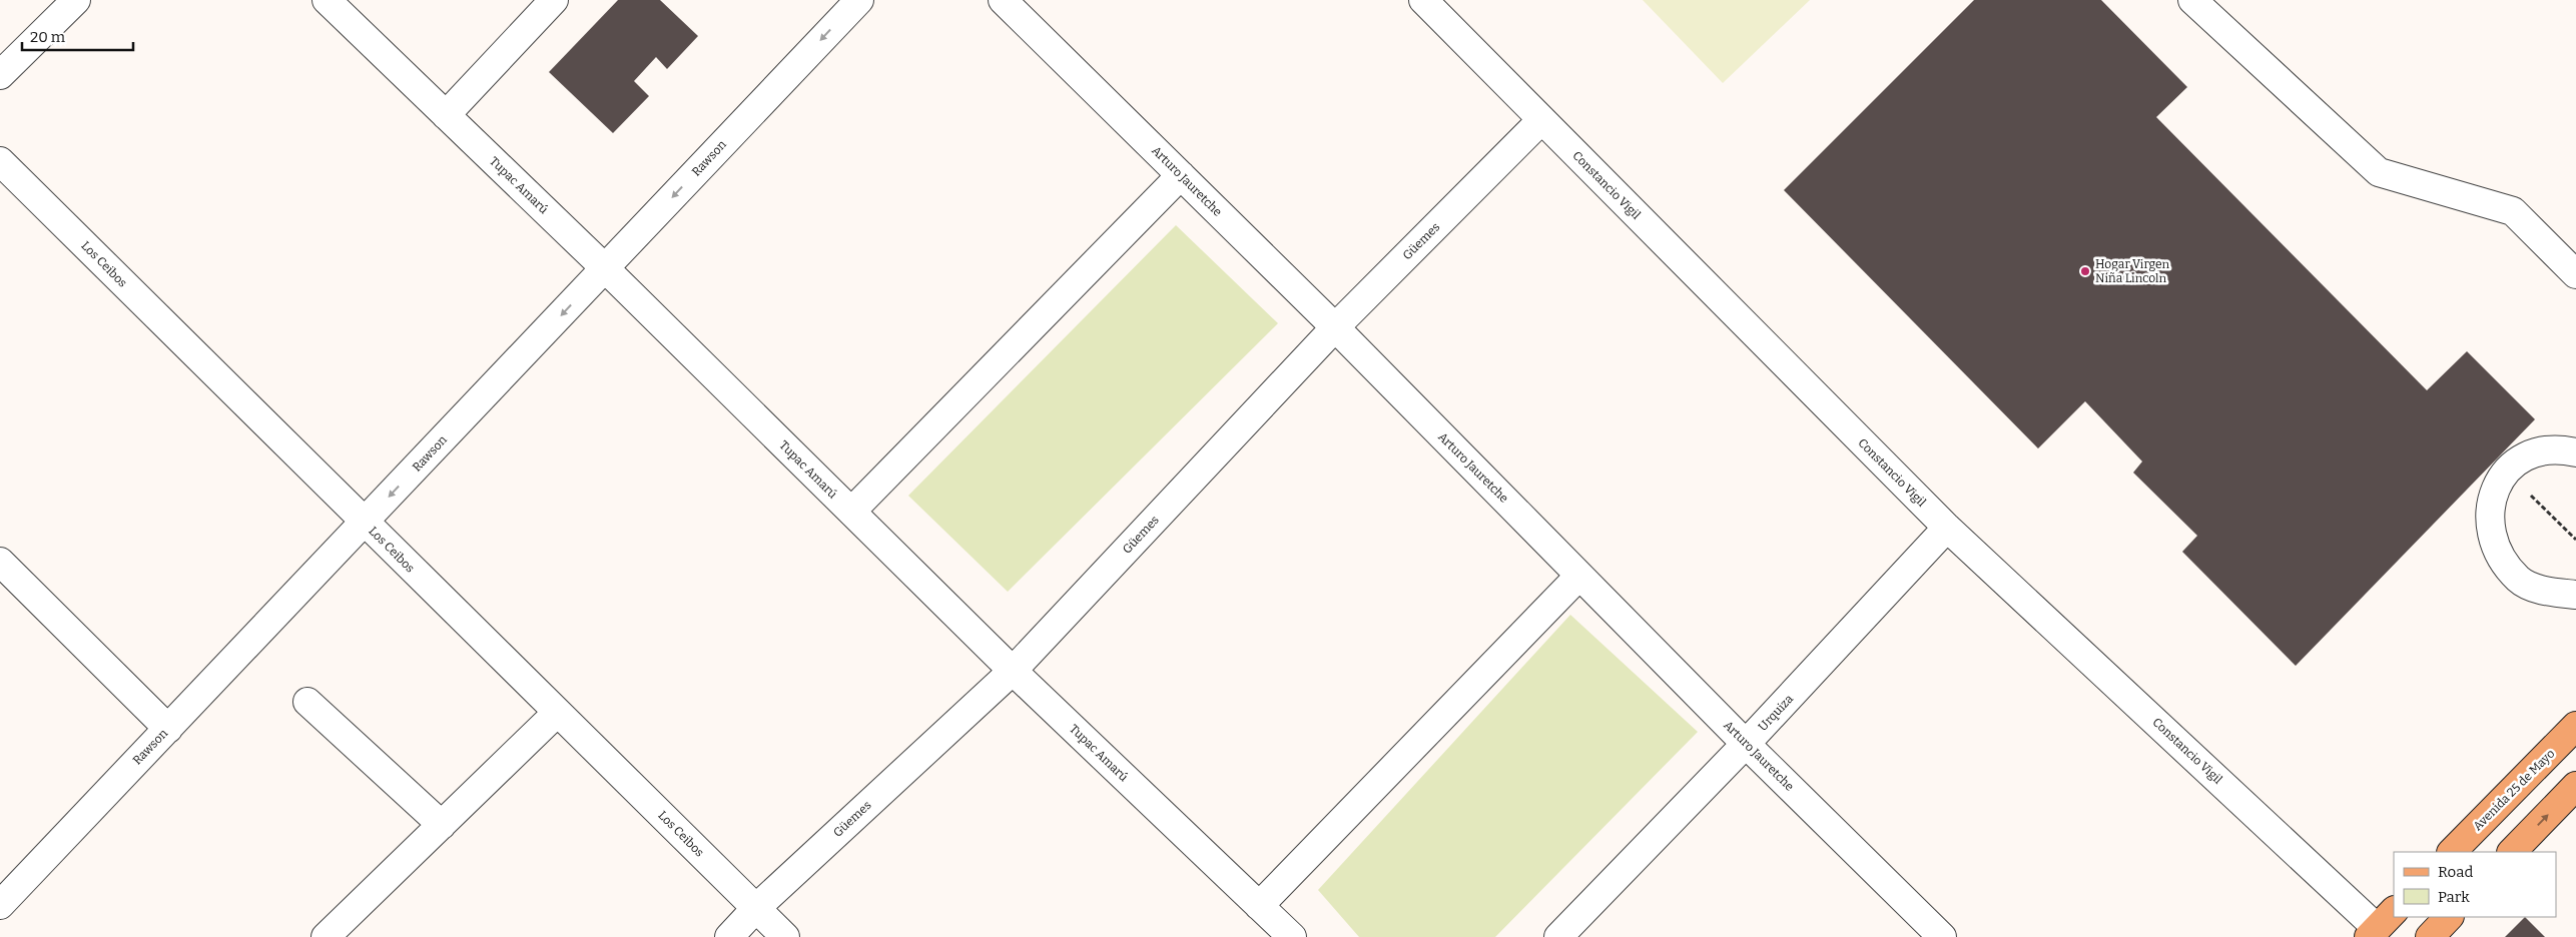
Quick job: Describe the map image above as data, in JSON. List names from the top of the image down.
{
  "streets": {
    "main road": ["Avenida 25 de Mayo"],
    "street": [
      "Rawson",
      "Arturo Jauretche",
      "Tupac Amarú",
      "Constancio Vigil",
      "Güemes",
      "Los Ceibos",
      "Urquiza"
    ]
  },
  "crossings": [
    ["Rawson", "Tupac Amarú"],
    ["Rawson", "Los Ceibos"],
    ["Arturo Jauretche", "Güemes"],
    ["Arturo Jauretche", "Urquiza"],
    ["Tupac Amarú", "Güemes"],
    ["Constancio Vigil", "Güemes"],
    ["Constancio Vigil", "Urquiza"],
    ["Güemes", "Los Ceibos"]
  ],
  "one_way": ["Rawson"],
  "places": ["Hogar Virgen Niña Lincoln"],
  "legend": ["Road", "Park"],
  "scale_bar": "20 m"
}
